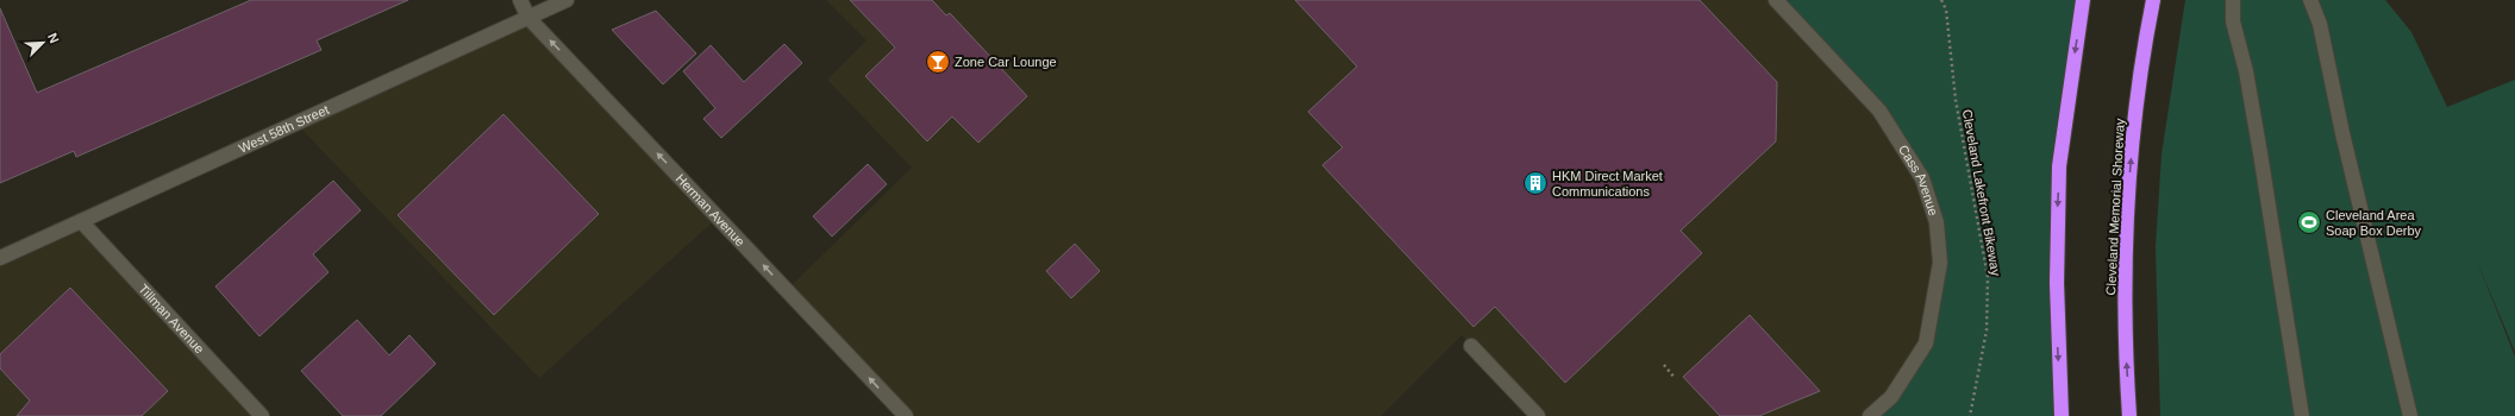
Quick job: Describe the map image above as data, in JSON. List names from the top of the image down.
{
  "streets": {
    "highway": ["Cleveland Memorial Shoreway"],
    "street": [
      "West 58th Street",
      "Cass Avenue",
      "Herman Avenue",
      "Tillman Avenue"
    ],
    "path": ["Cleveland Lakefront Bikeway"]
  },
  "crossings": [
    ["West 58th Street", "Herman Avenue"],
    ["West 58th Street", "Tillman Avenue"]
  ],
  "one_way": ["Herman Avenue"],
  "places": {
    "bar": ["Zone Car Lounge"],
    "building": ["HKM Direct Market Communications"],
    "sports": ["Cleveland Area Soap Box Derby"]
  },
  "north": "top right"
}
